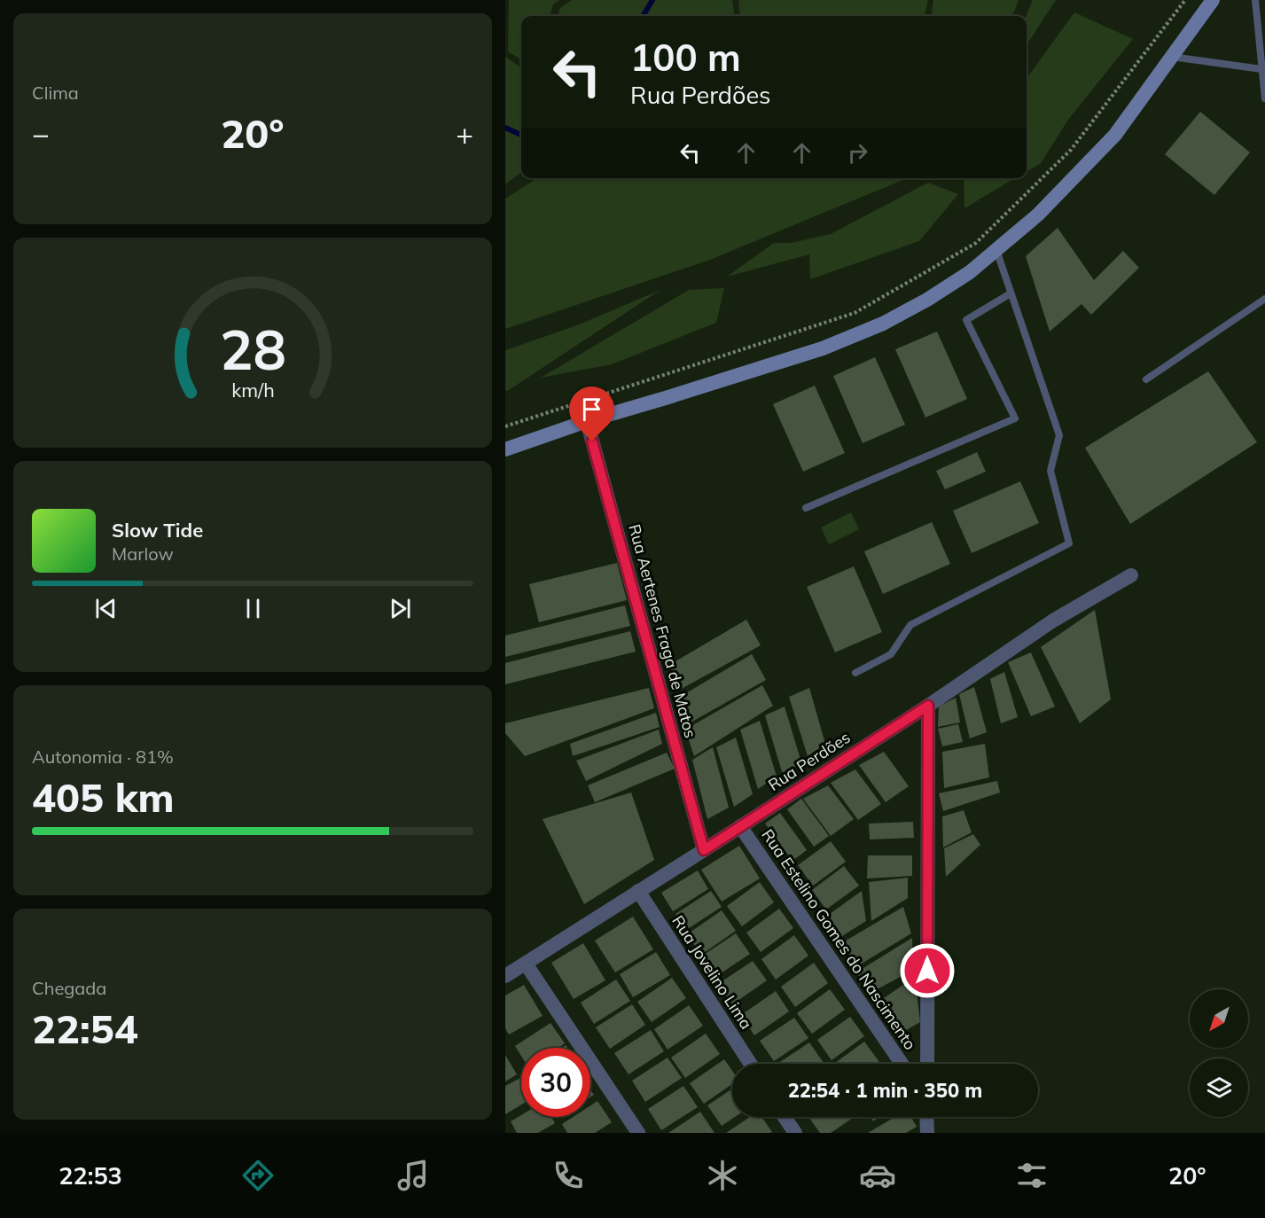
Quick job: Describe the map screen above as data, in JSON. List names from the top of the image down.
{
  "streets": {
    "street": [
      "Rua Aertenes Fraga de Matos",
      "Rua Perdões",
      "Rua Estelino Gomes do Nascimento",
      "Rua Jovelino Lima"
    ]
  },
  "crossings": [
    ["Rua Aertenes Fraga de Matos", "Rua Perdões"],
    ["Rua Perdões", "Rua Estelino Gomes do Nascimento"],
    ["Rua Perdões", "Rua Jovelino Lima"]
  ],
  "north": "bottom left",
  "page": {
    "tile": [
      "Clima",
      ["Autonomia · 81%", "405 km"],
      ["Chegada", "22:54"]
    ],
    "turn": ["100 m", "Rua Perdões"],
    "heat": ["−", "20°", "+"],
    "song": ["Slow Tide", "Marlow"],
    "limit": "30",
    "trip": "22:54 · 1 min · 350 m",
    "tabs": ["22:53", "20°"],
    "gauge": ["28", "km/h"]
  }
}
